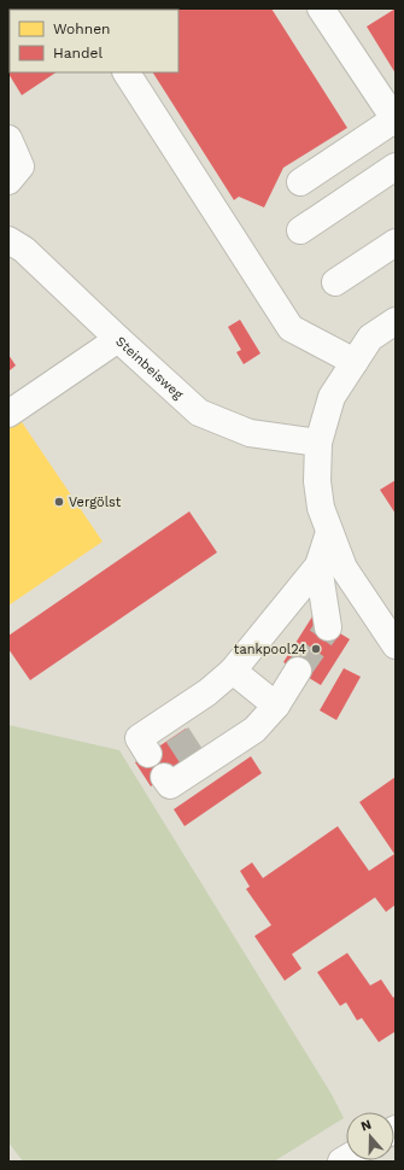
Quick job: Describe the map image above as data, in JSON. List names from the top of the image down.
{
  "streets": {
    "street": ["Steinbeisweg"]
  },
  "places": ["Vergölst", "tankpool24"],
  "legend": ["Wohnen", "Handel"],
  "north": "top"
}
